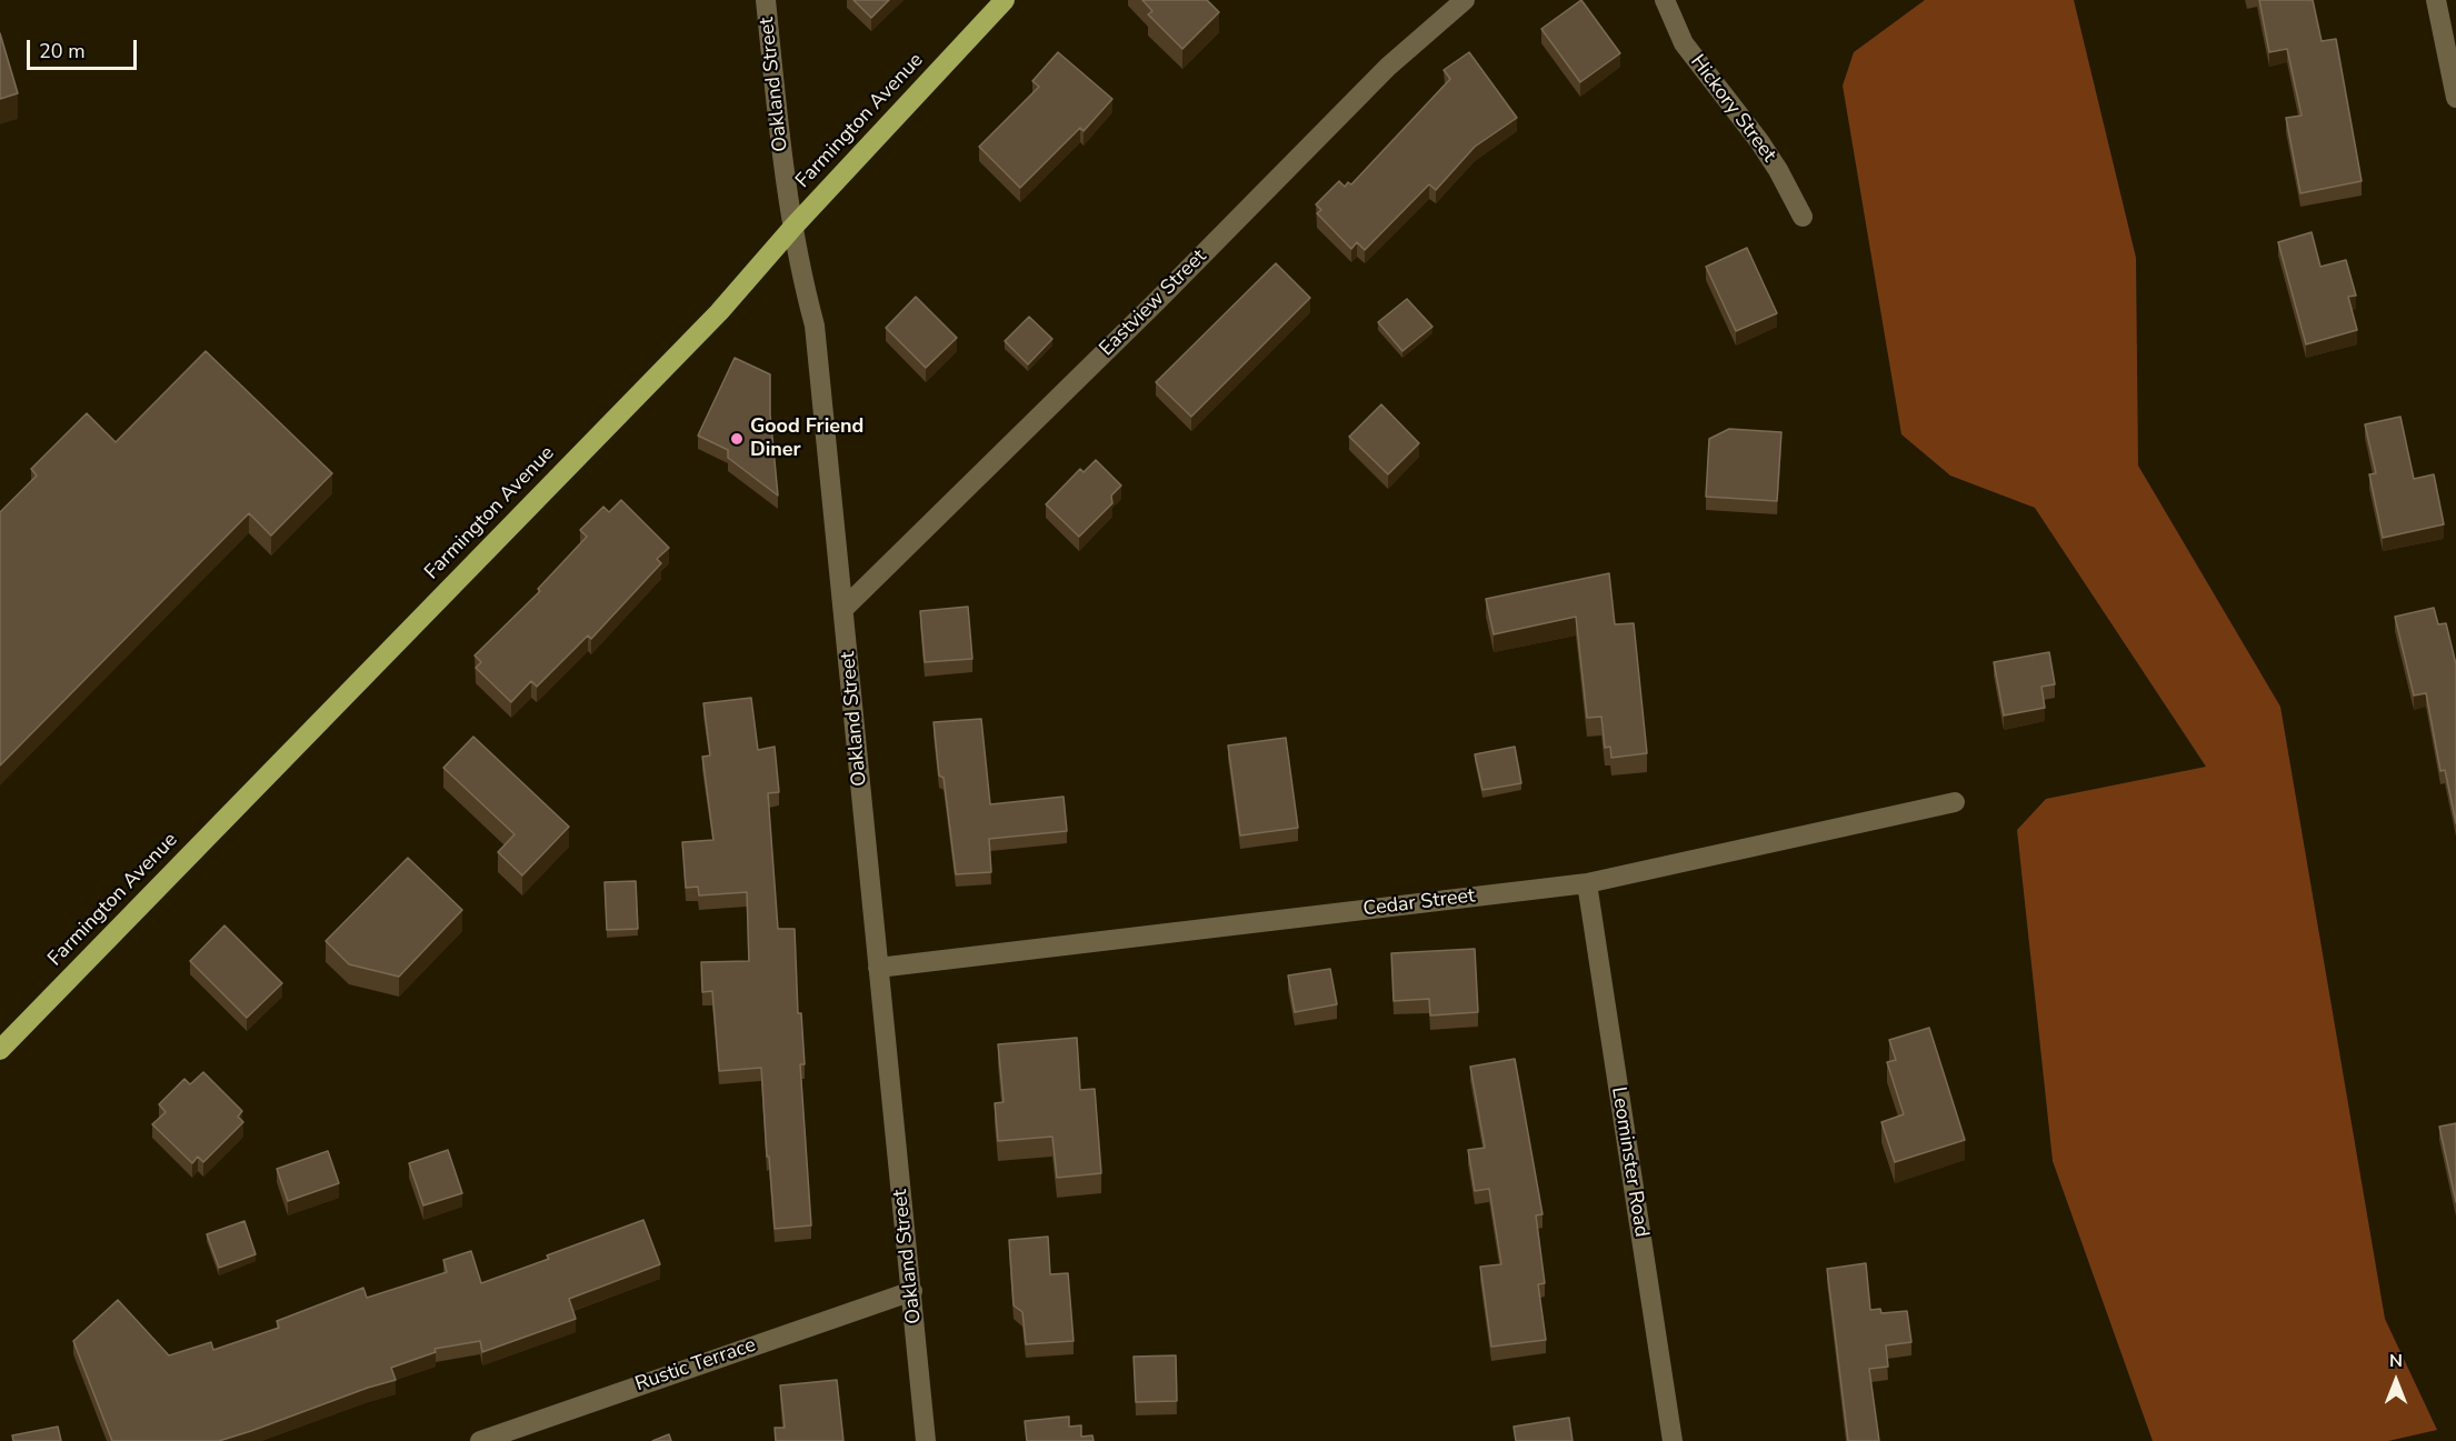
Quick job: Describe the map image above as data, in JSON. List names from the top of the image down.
{
  "streets": {
    "highway": ["Farmington Avenue"],
    "street": [
      "Oakland Street",
      "Hickory Street",
      "Eastview Street",
      "Cedar Street",
      "Leominster Road",
      "Rustic Terrace"
    ]
  },
  "crossings": [
    ["Oakland Street", "Farmington Avenue"],
    ["Oakland Street", "Eastview Street"],
    ["Oakland Street", "Cedar Street"],
    ["Oakland Street", "Rustic Terrace"],
    ["Cedar Street", "Leominster Road"]
  ],
  "places": ["Good Friend Diner"],
  "scale_bar": "20 m",
  "north": "top"
}
